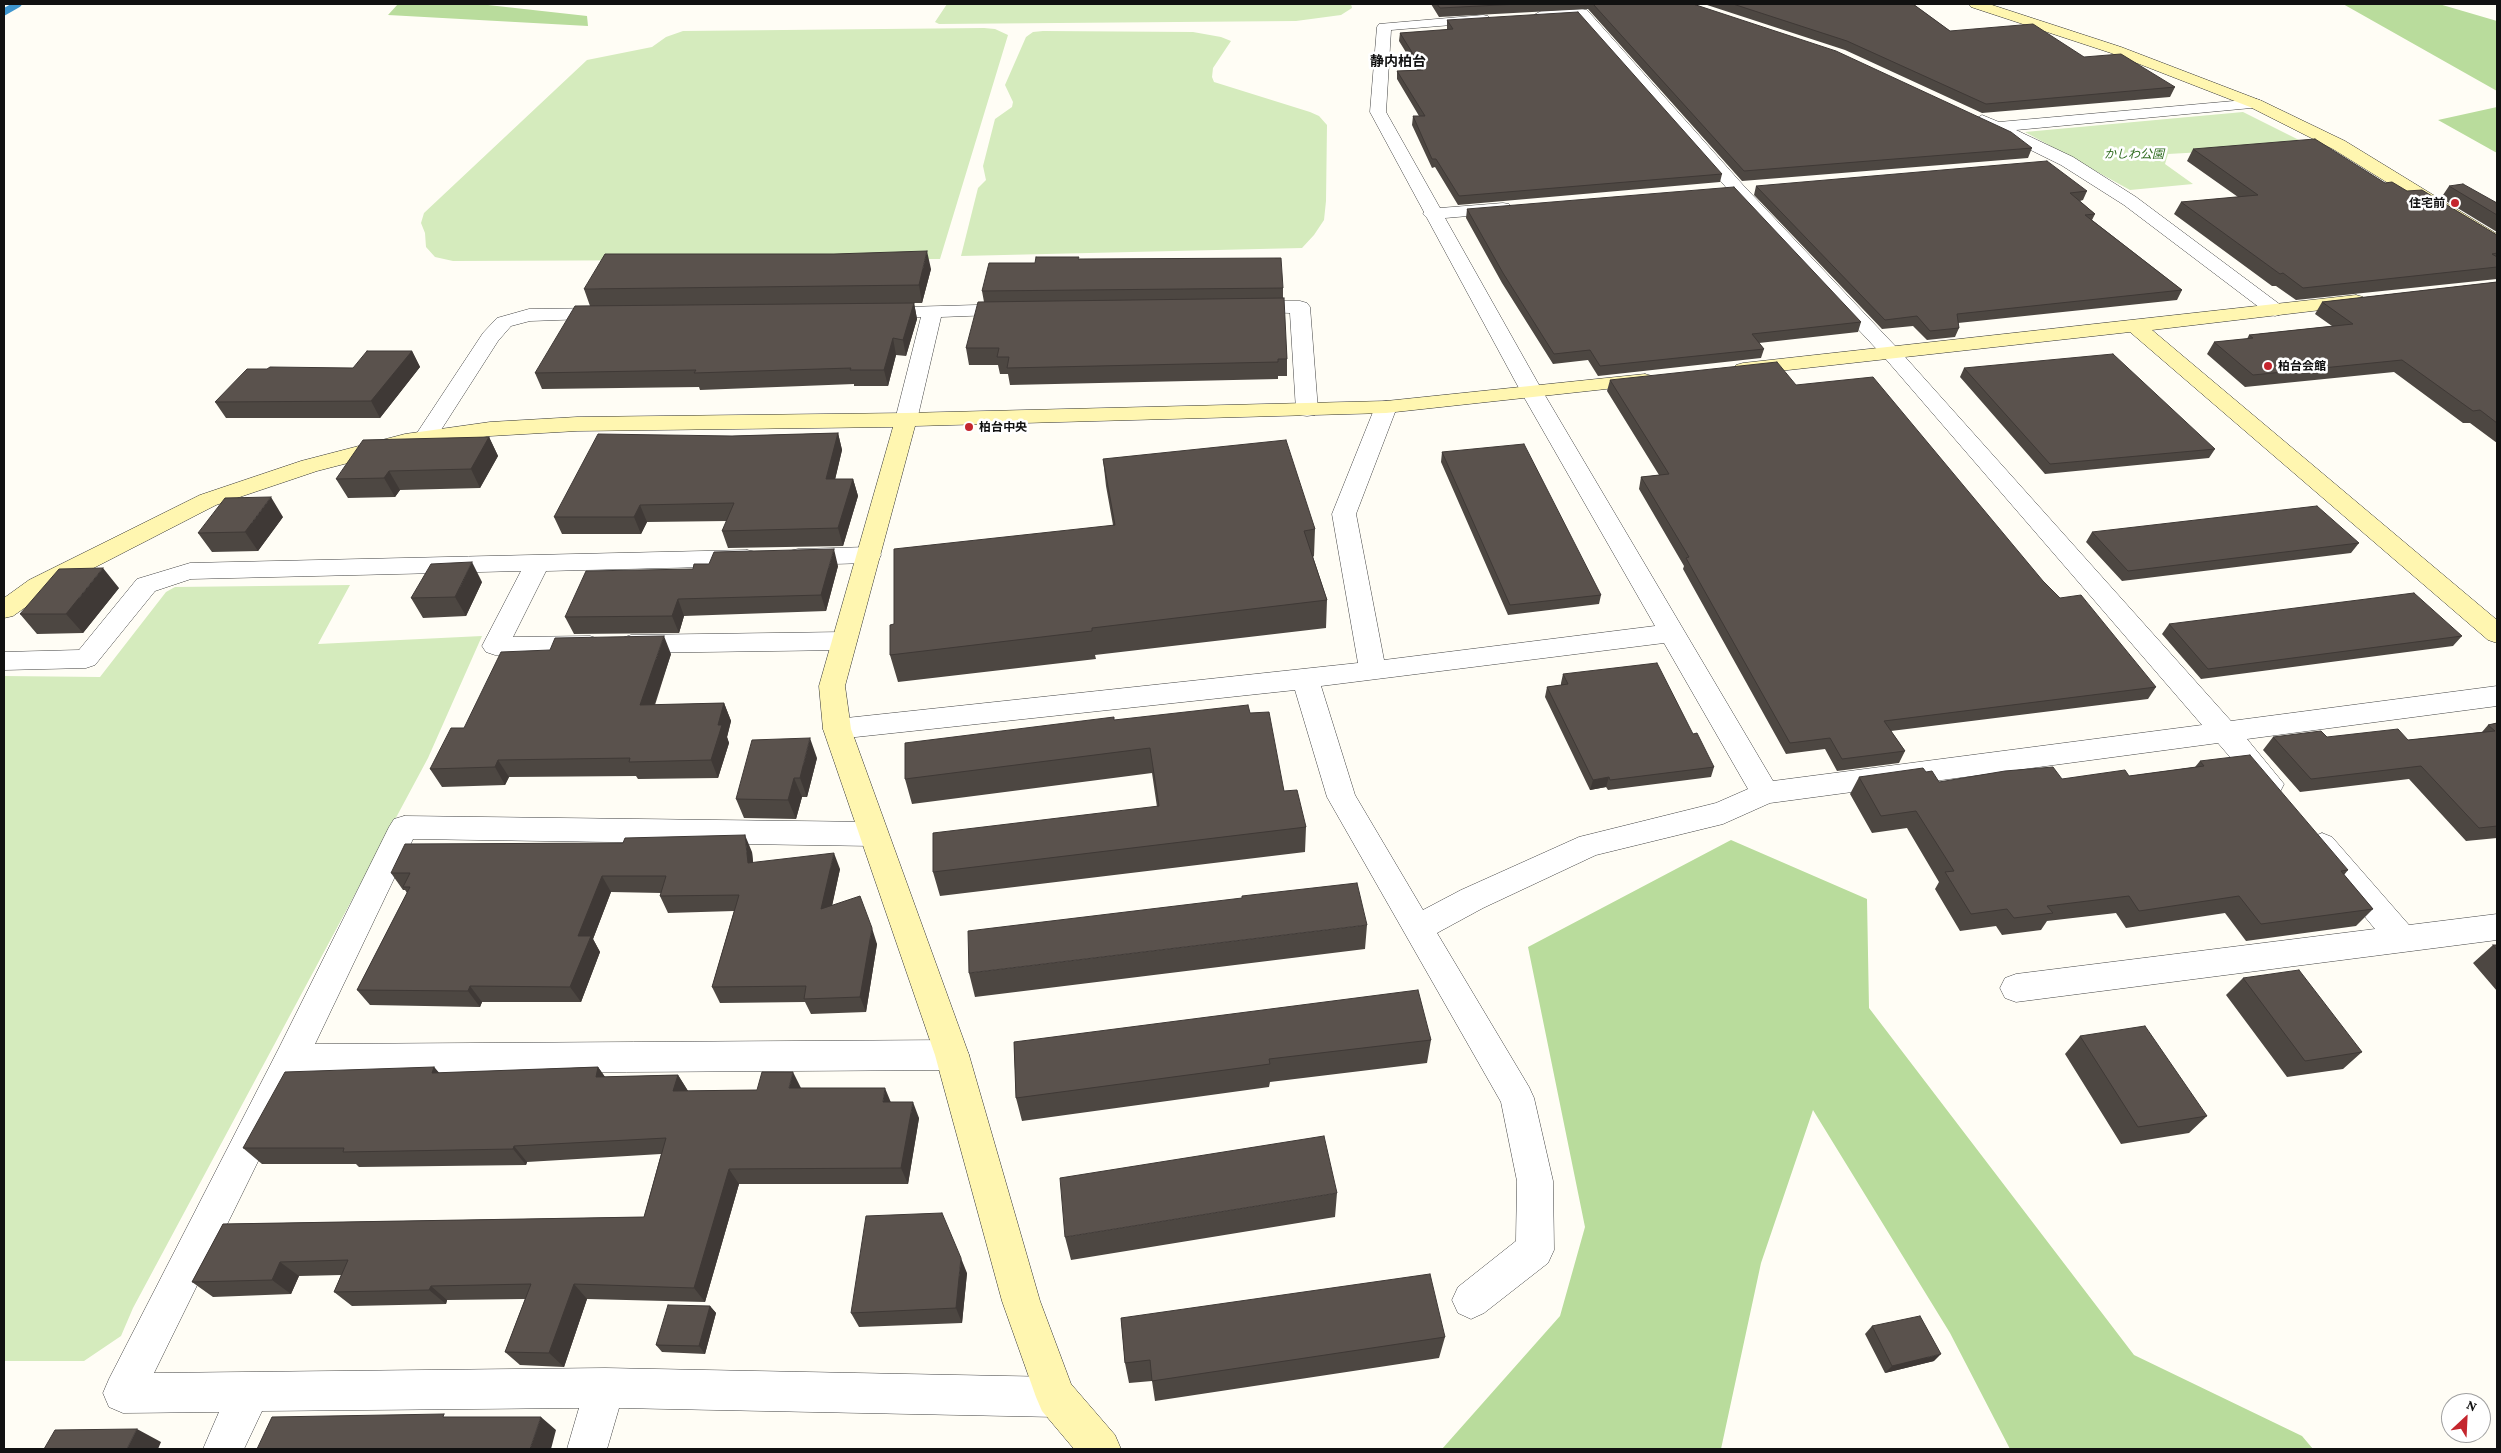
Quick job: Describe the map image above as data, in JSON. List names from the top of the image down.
{
  "districts": ["静内柏台"],
  "parks": ["かしわ公園"],
  "places": ["住宅前", "柏台会館", "柏台中央"],
  "north": "top right"
}
